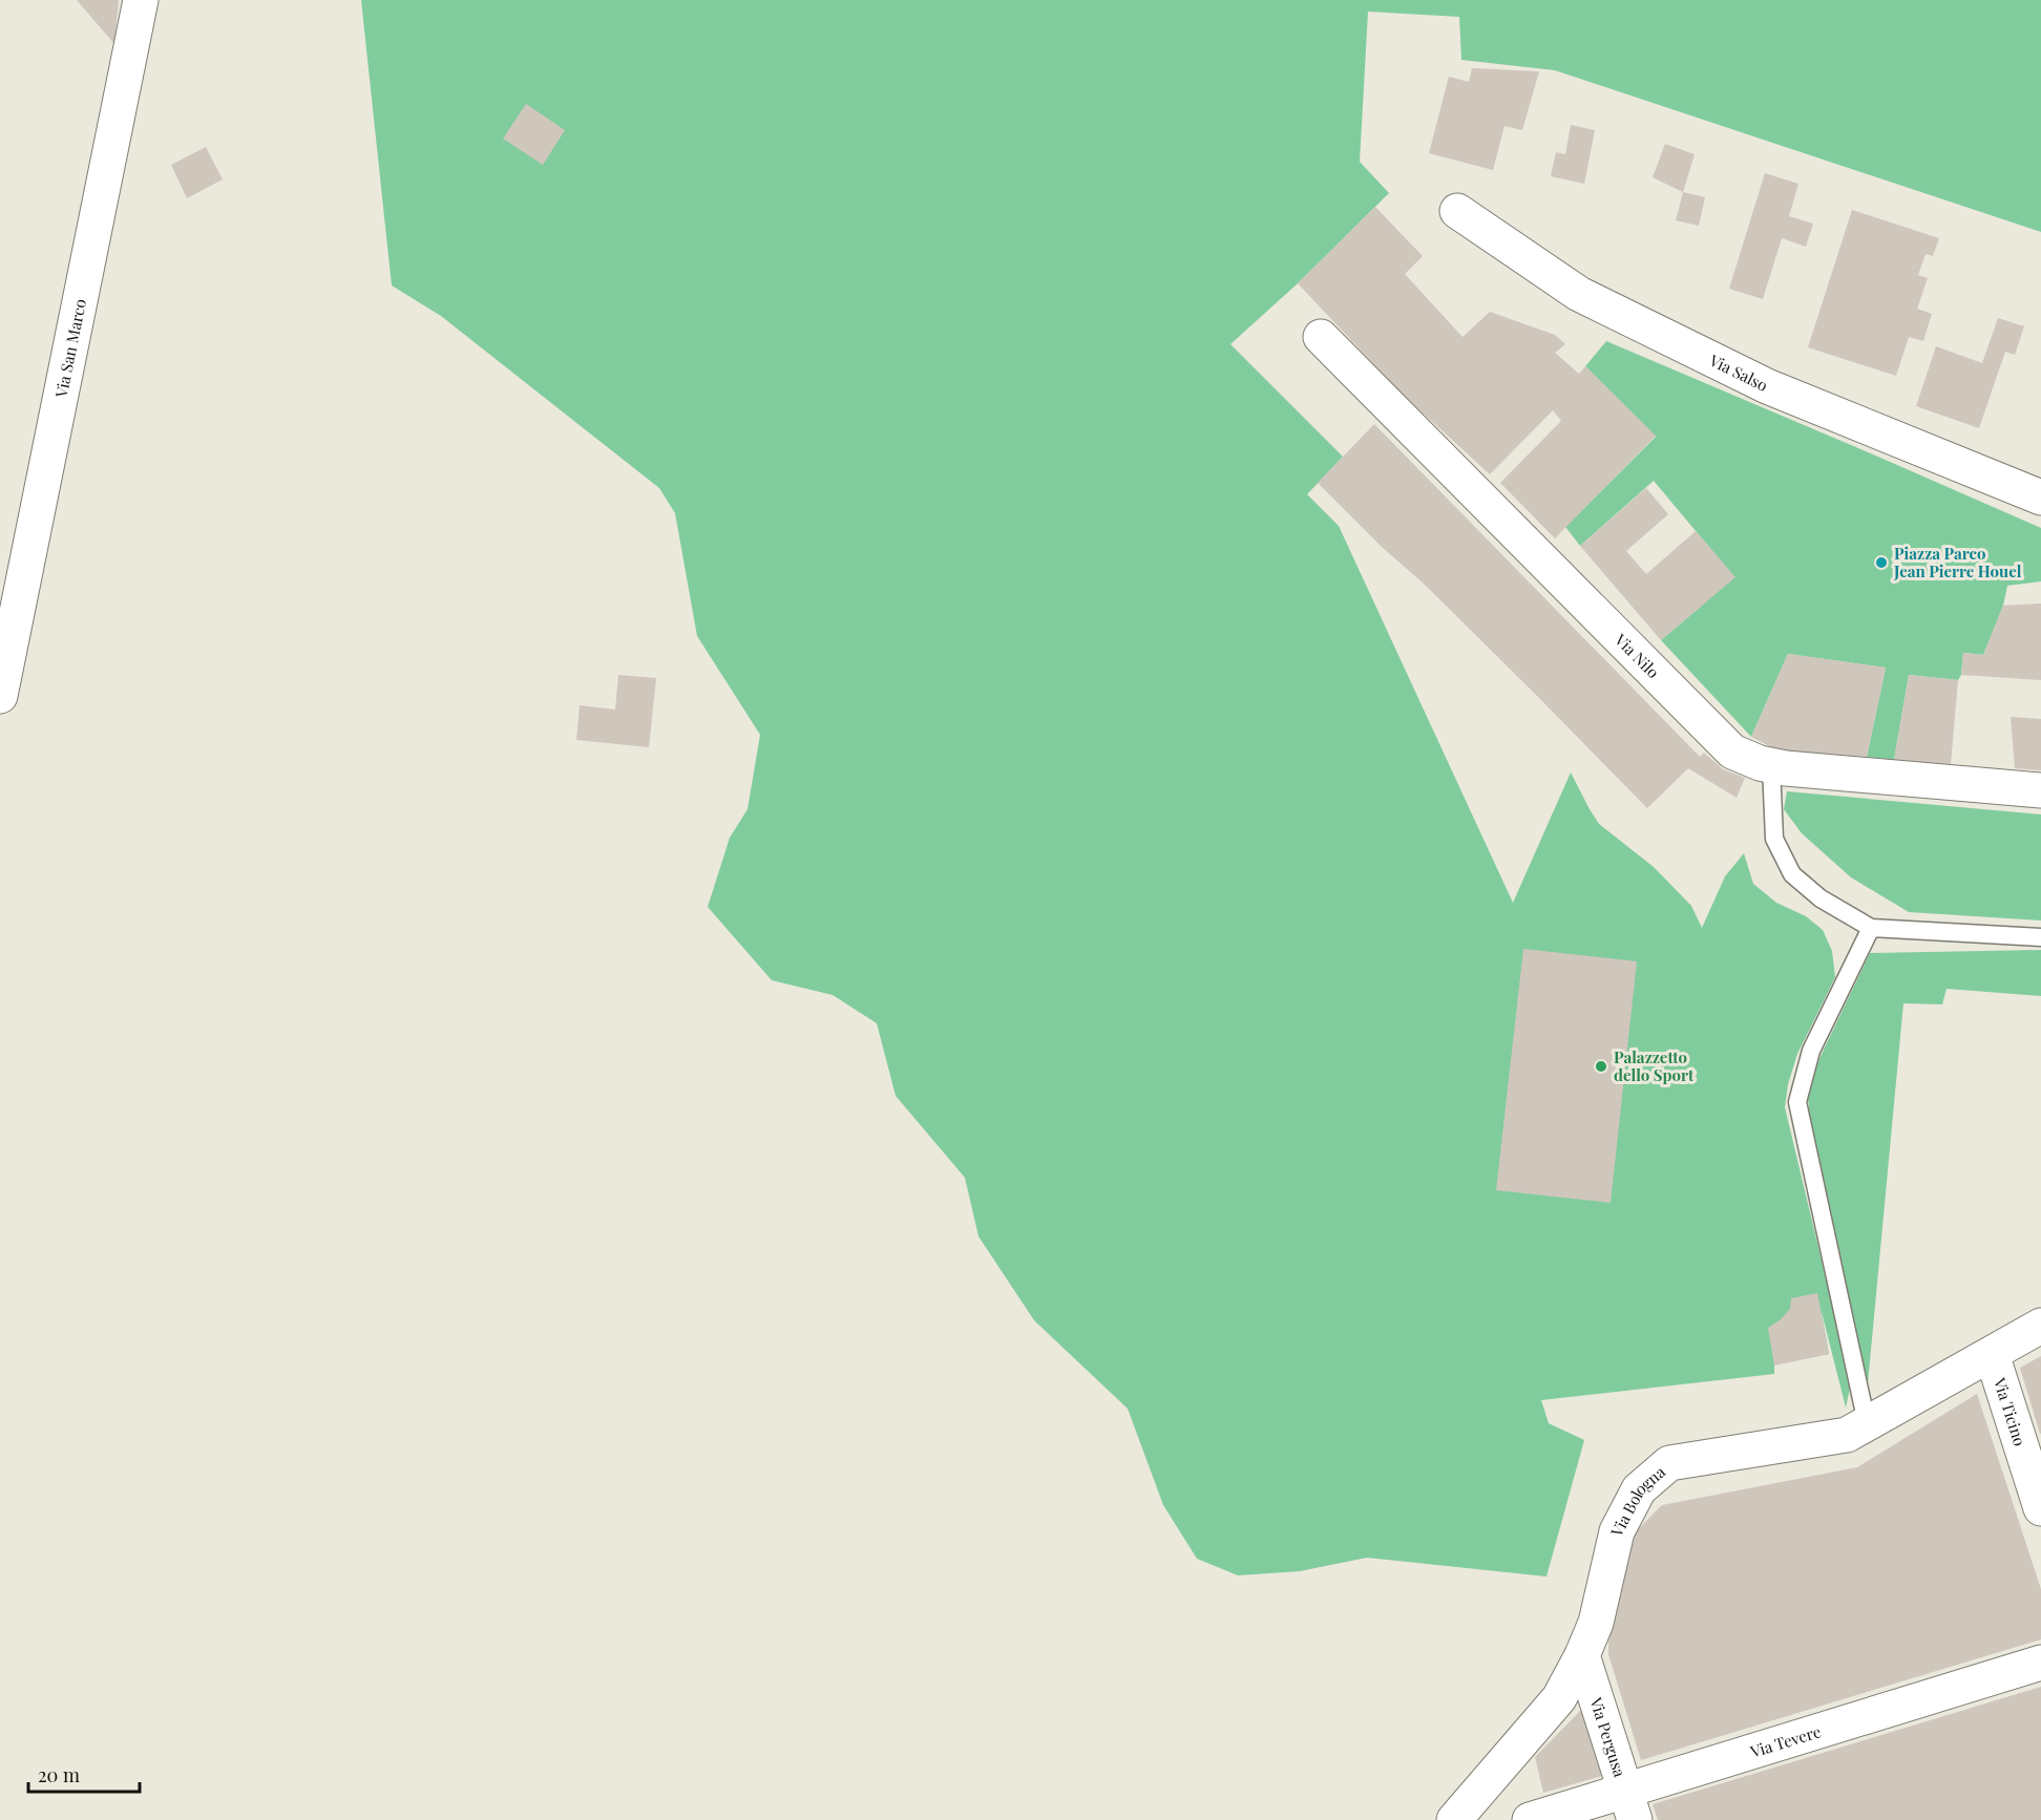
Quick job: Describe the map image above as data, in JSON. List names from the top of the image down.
{
  "streets": {
    "street": [
      "Via San Marco",
      "Via Salso",
      "Via Nilo",
      "Via Ticino",
      "Via Bologna",
      "Via Pergusa",
      "Via Tevere"
    ]
  },
  "crossings": [
    ["Via Ticino", "Via Bologna"],
    ["Via Bologna", "Via Pergusa"],
    ["Via Pergusa", "Via Tevere"]
  ],
  "places": ["Piazza Parco Jean Pierre Houel", "Palazzetto dello Sport"],
  "scale_bar": "20 m"
}
